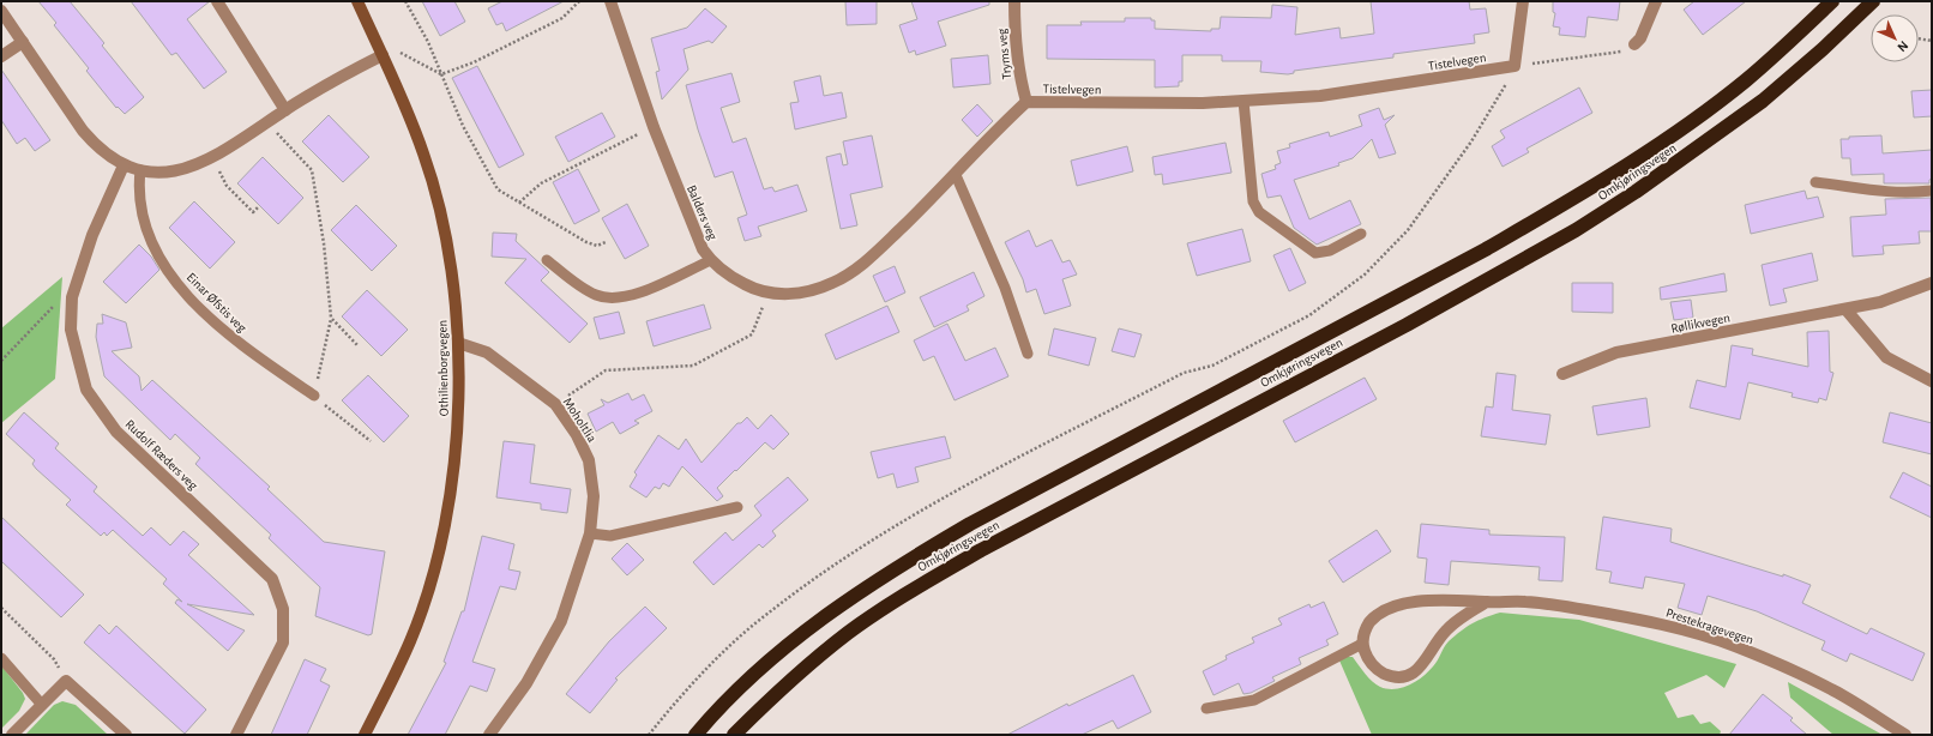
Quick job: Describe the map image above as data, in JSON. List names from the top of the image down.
{
  "streets": {
    "highway": ["Omkjøringsvegen"],
    "street": [
      "Tryms veg",
      "Tistelvegen",
      "Balders veg",
      "Røllikvegen",
      "Othilienborgvegen",
      "Moholtlia",
      "Rudolf Ræders veg",
      "Prestekragevegen"
    ],
    "lane": ["Einar Øfstis veg"]
  },
  "crossings": [
    ["Tryms veg", "Tistelvegen"],
    ["Tistelvegen", "Balders veg"],
    ["Othilienborgvegen", "Moholtlia"]
  ],
  "north": "bottom right"
}
